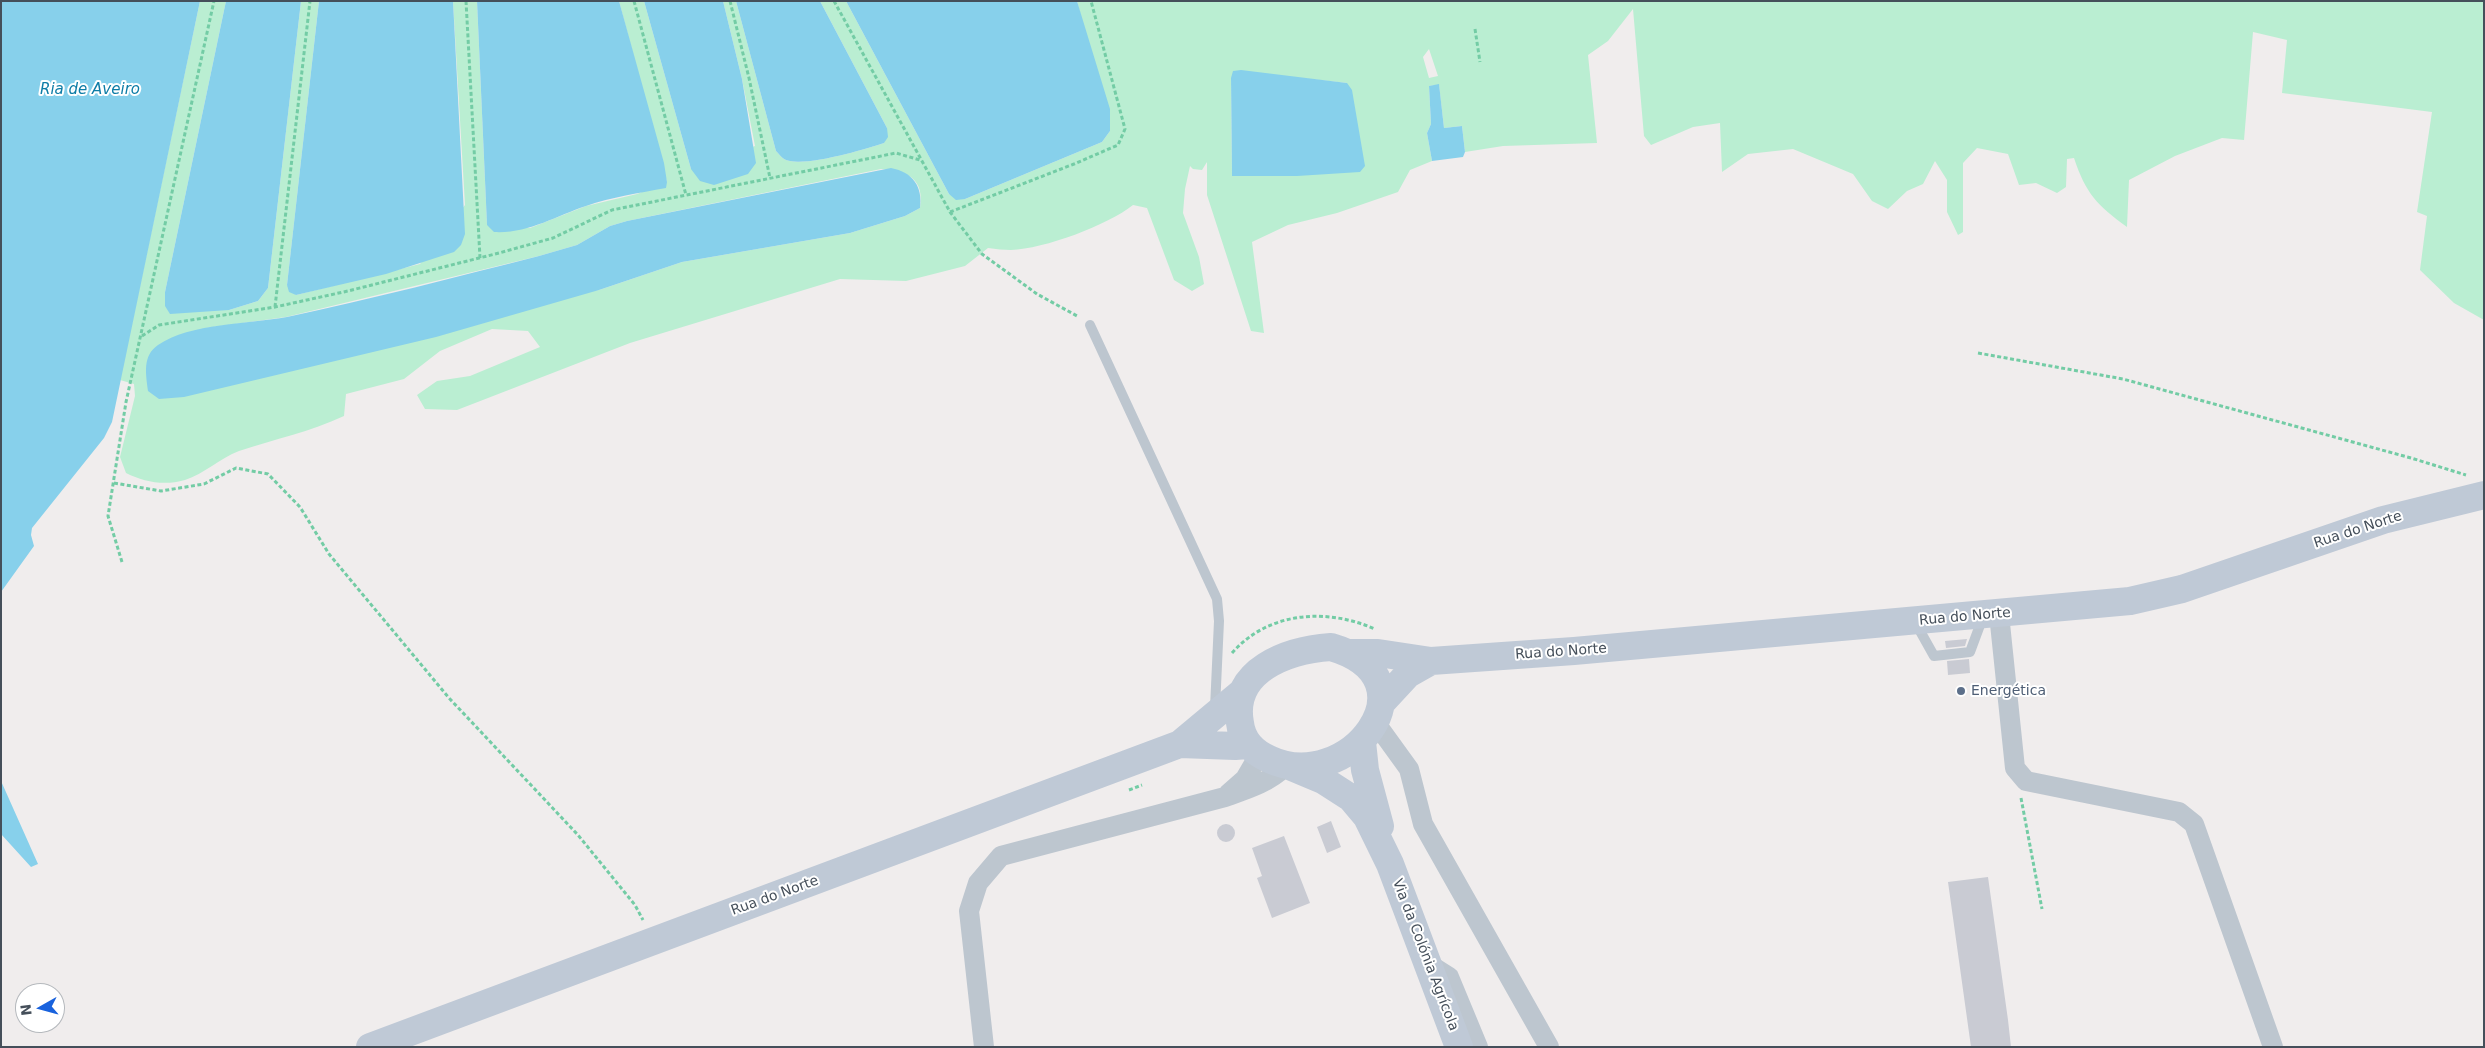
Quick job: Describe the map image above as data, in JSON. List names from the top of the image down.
{
  "streets": {
    "main road": ["Rua do Norte", "Via da Colónia Agrícola"]
  },
  "crossings": [
    ["Rua do Norte", "Via da Colónia Agrícola"]
  ],
  "water": ["Ria de Aveiro"],
  "places": ["Energética"],
  "north": "left"
}
